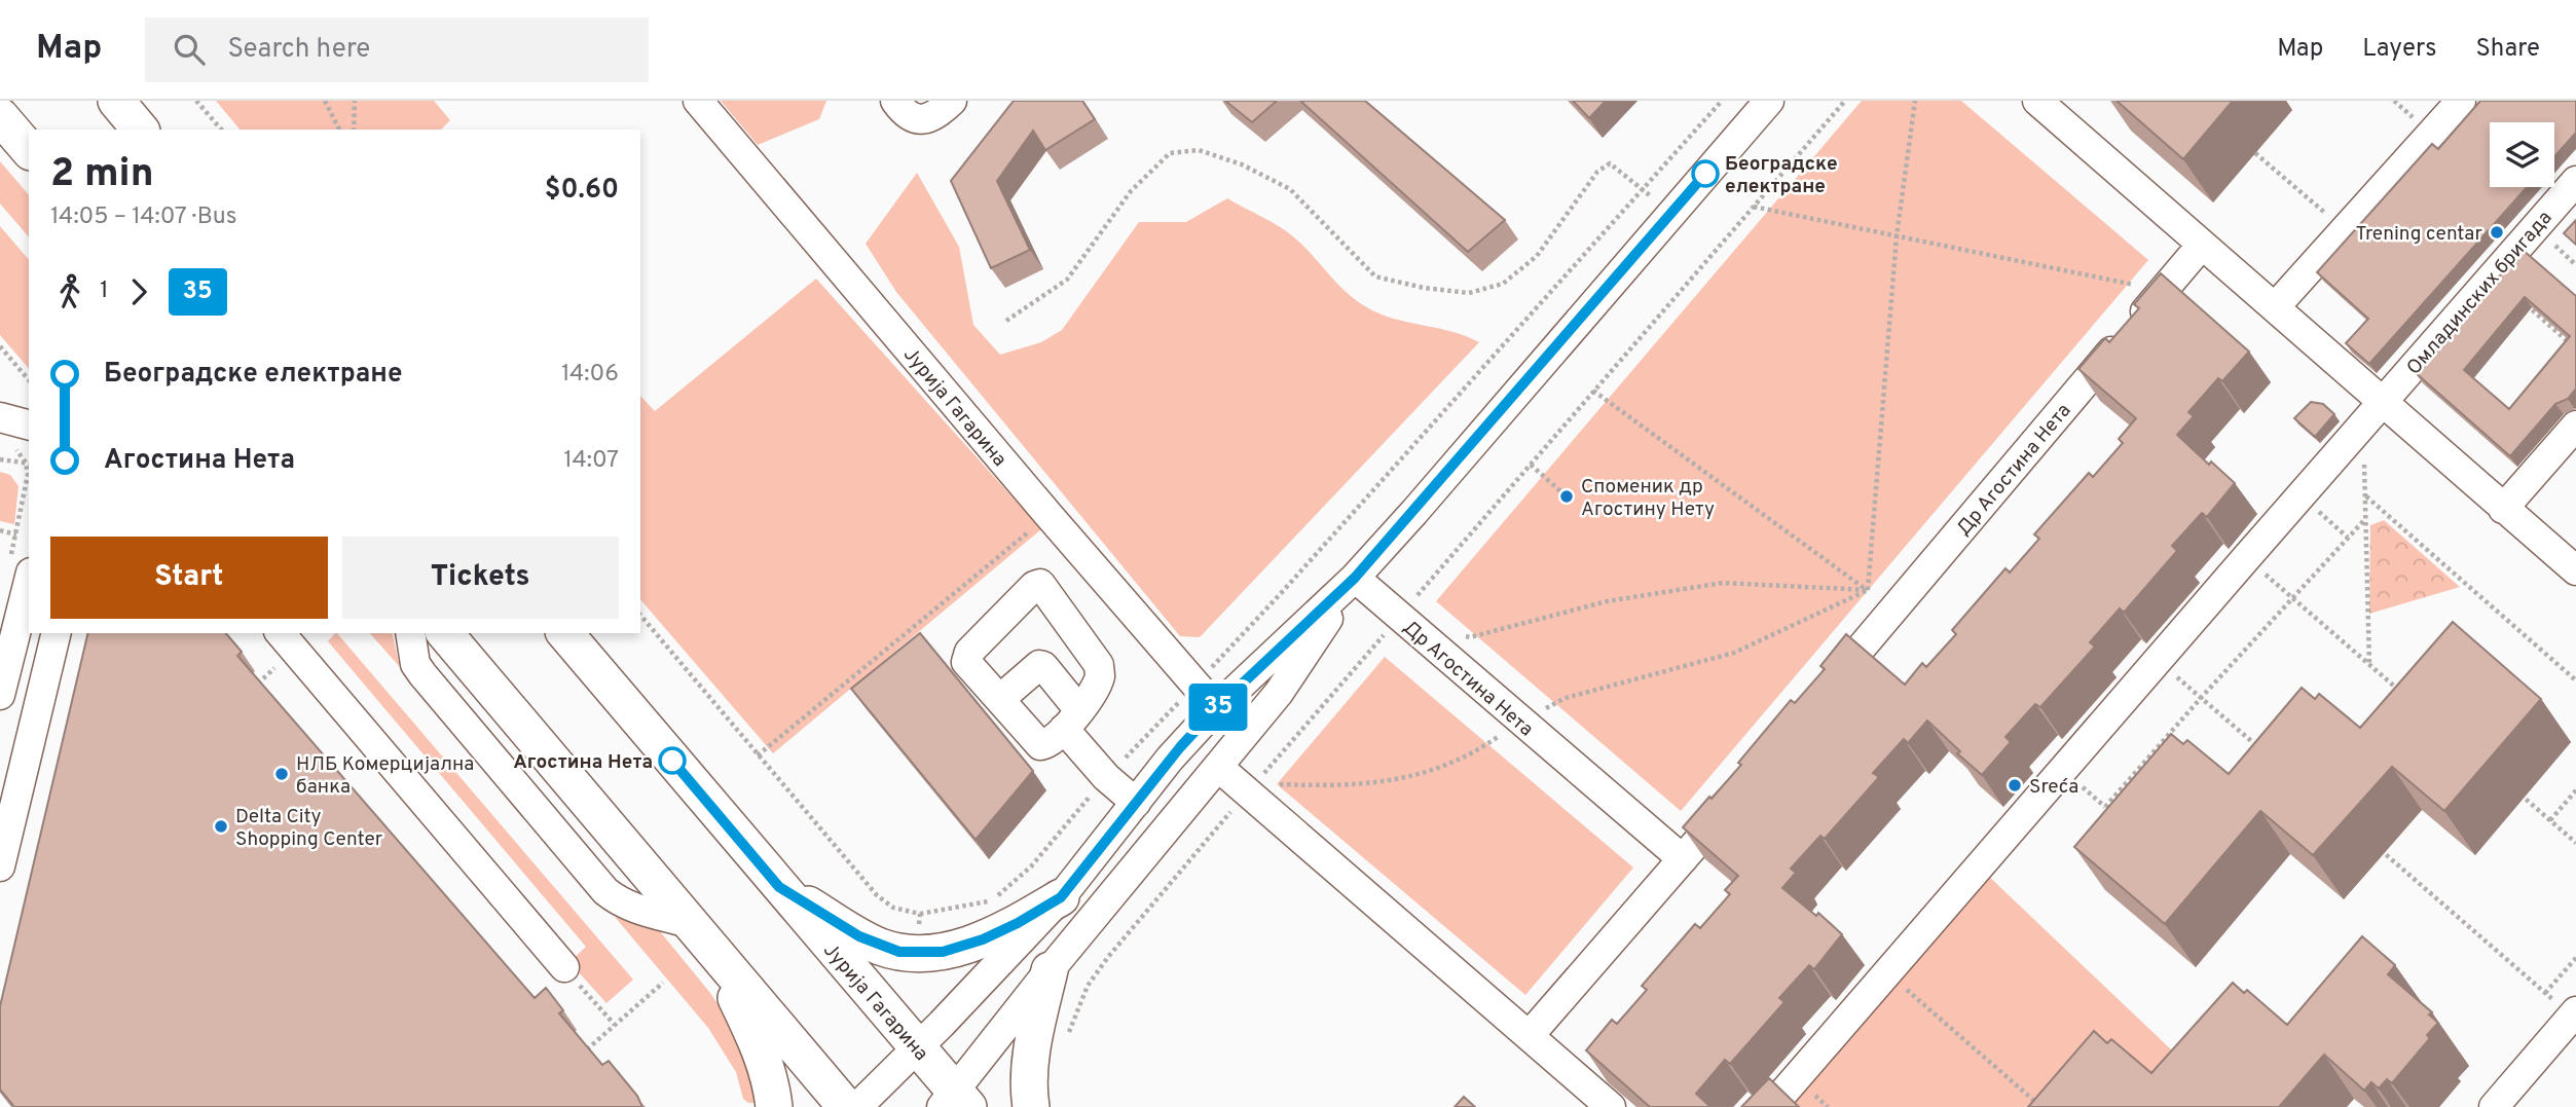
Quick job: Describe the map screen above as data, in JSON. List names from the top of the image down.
{
  "streets": {
    "main road": ["Јурија Гагарина"],
    "street": ["Омладинских бригада", "Др Агостина Нета"]
  },
  "places": [
    "Београдске електране",
    "Trening centar",
    "Споменик др Агостину Нету",
    "Агостина Нета",
    "НЛБ Комерцијална банка",
    "Sreća",
    "Delta City Shopping Center"
  ],
  "lines": ["bus line 35"],
  "page": {
    "header": "Map",
    "search": "Search here",
    "nav": ["Map", "Layers", "Share"],
    "on_map": "35",
    "heading": ["2 min", "14:05 – 14:07 · Bus", "$0.60"],
    "legs": ["1", "35"],
    "list": [
      {
        "name": "Београдске електране",
        "value": "14:06"
      },
      {
        "name": "Агостина Нета",
        "value": "14:07"
      }
    ],
    "buttons": ["Start", "Tickets"]
  }
}
